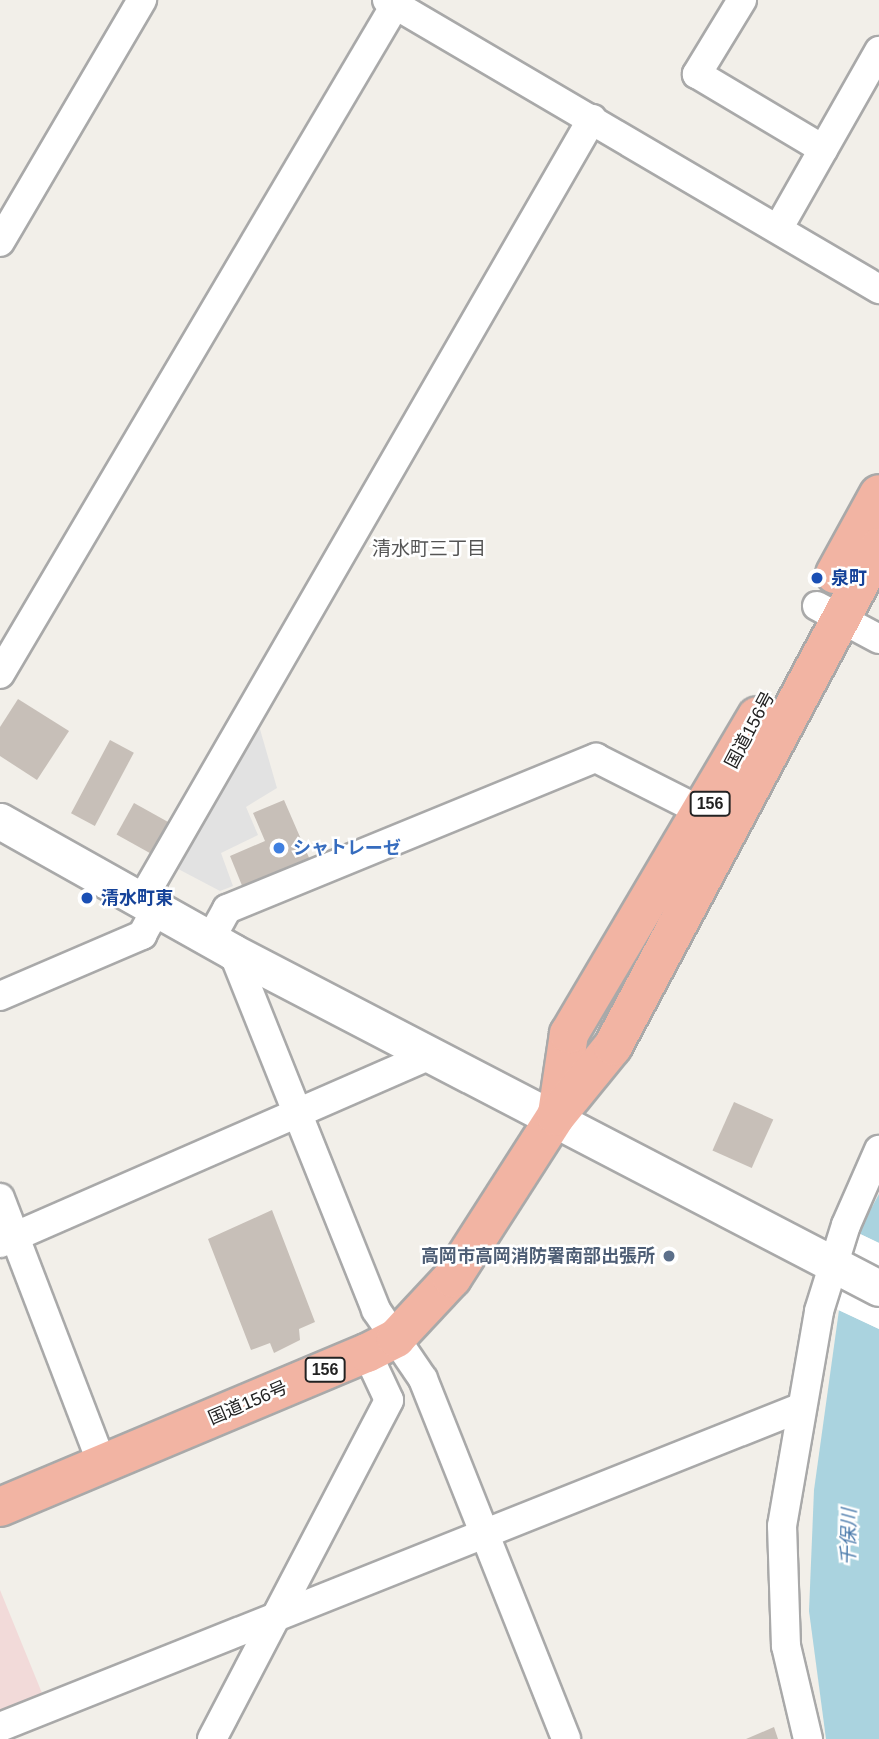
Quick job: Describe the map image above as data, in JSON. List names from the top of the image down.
{
  "streets": {
    "highway": ["国道156号", "156"]
  },
  "districts": ["清水町三丁目"],
  "water": ["千保川"],
  "places": [
    "泉町",
    "シャトレーゼ",
    "清水町東",
    "高岡市高岡消防署南部出張所"
  ]
}
